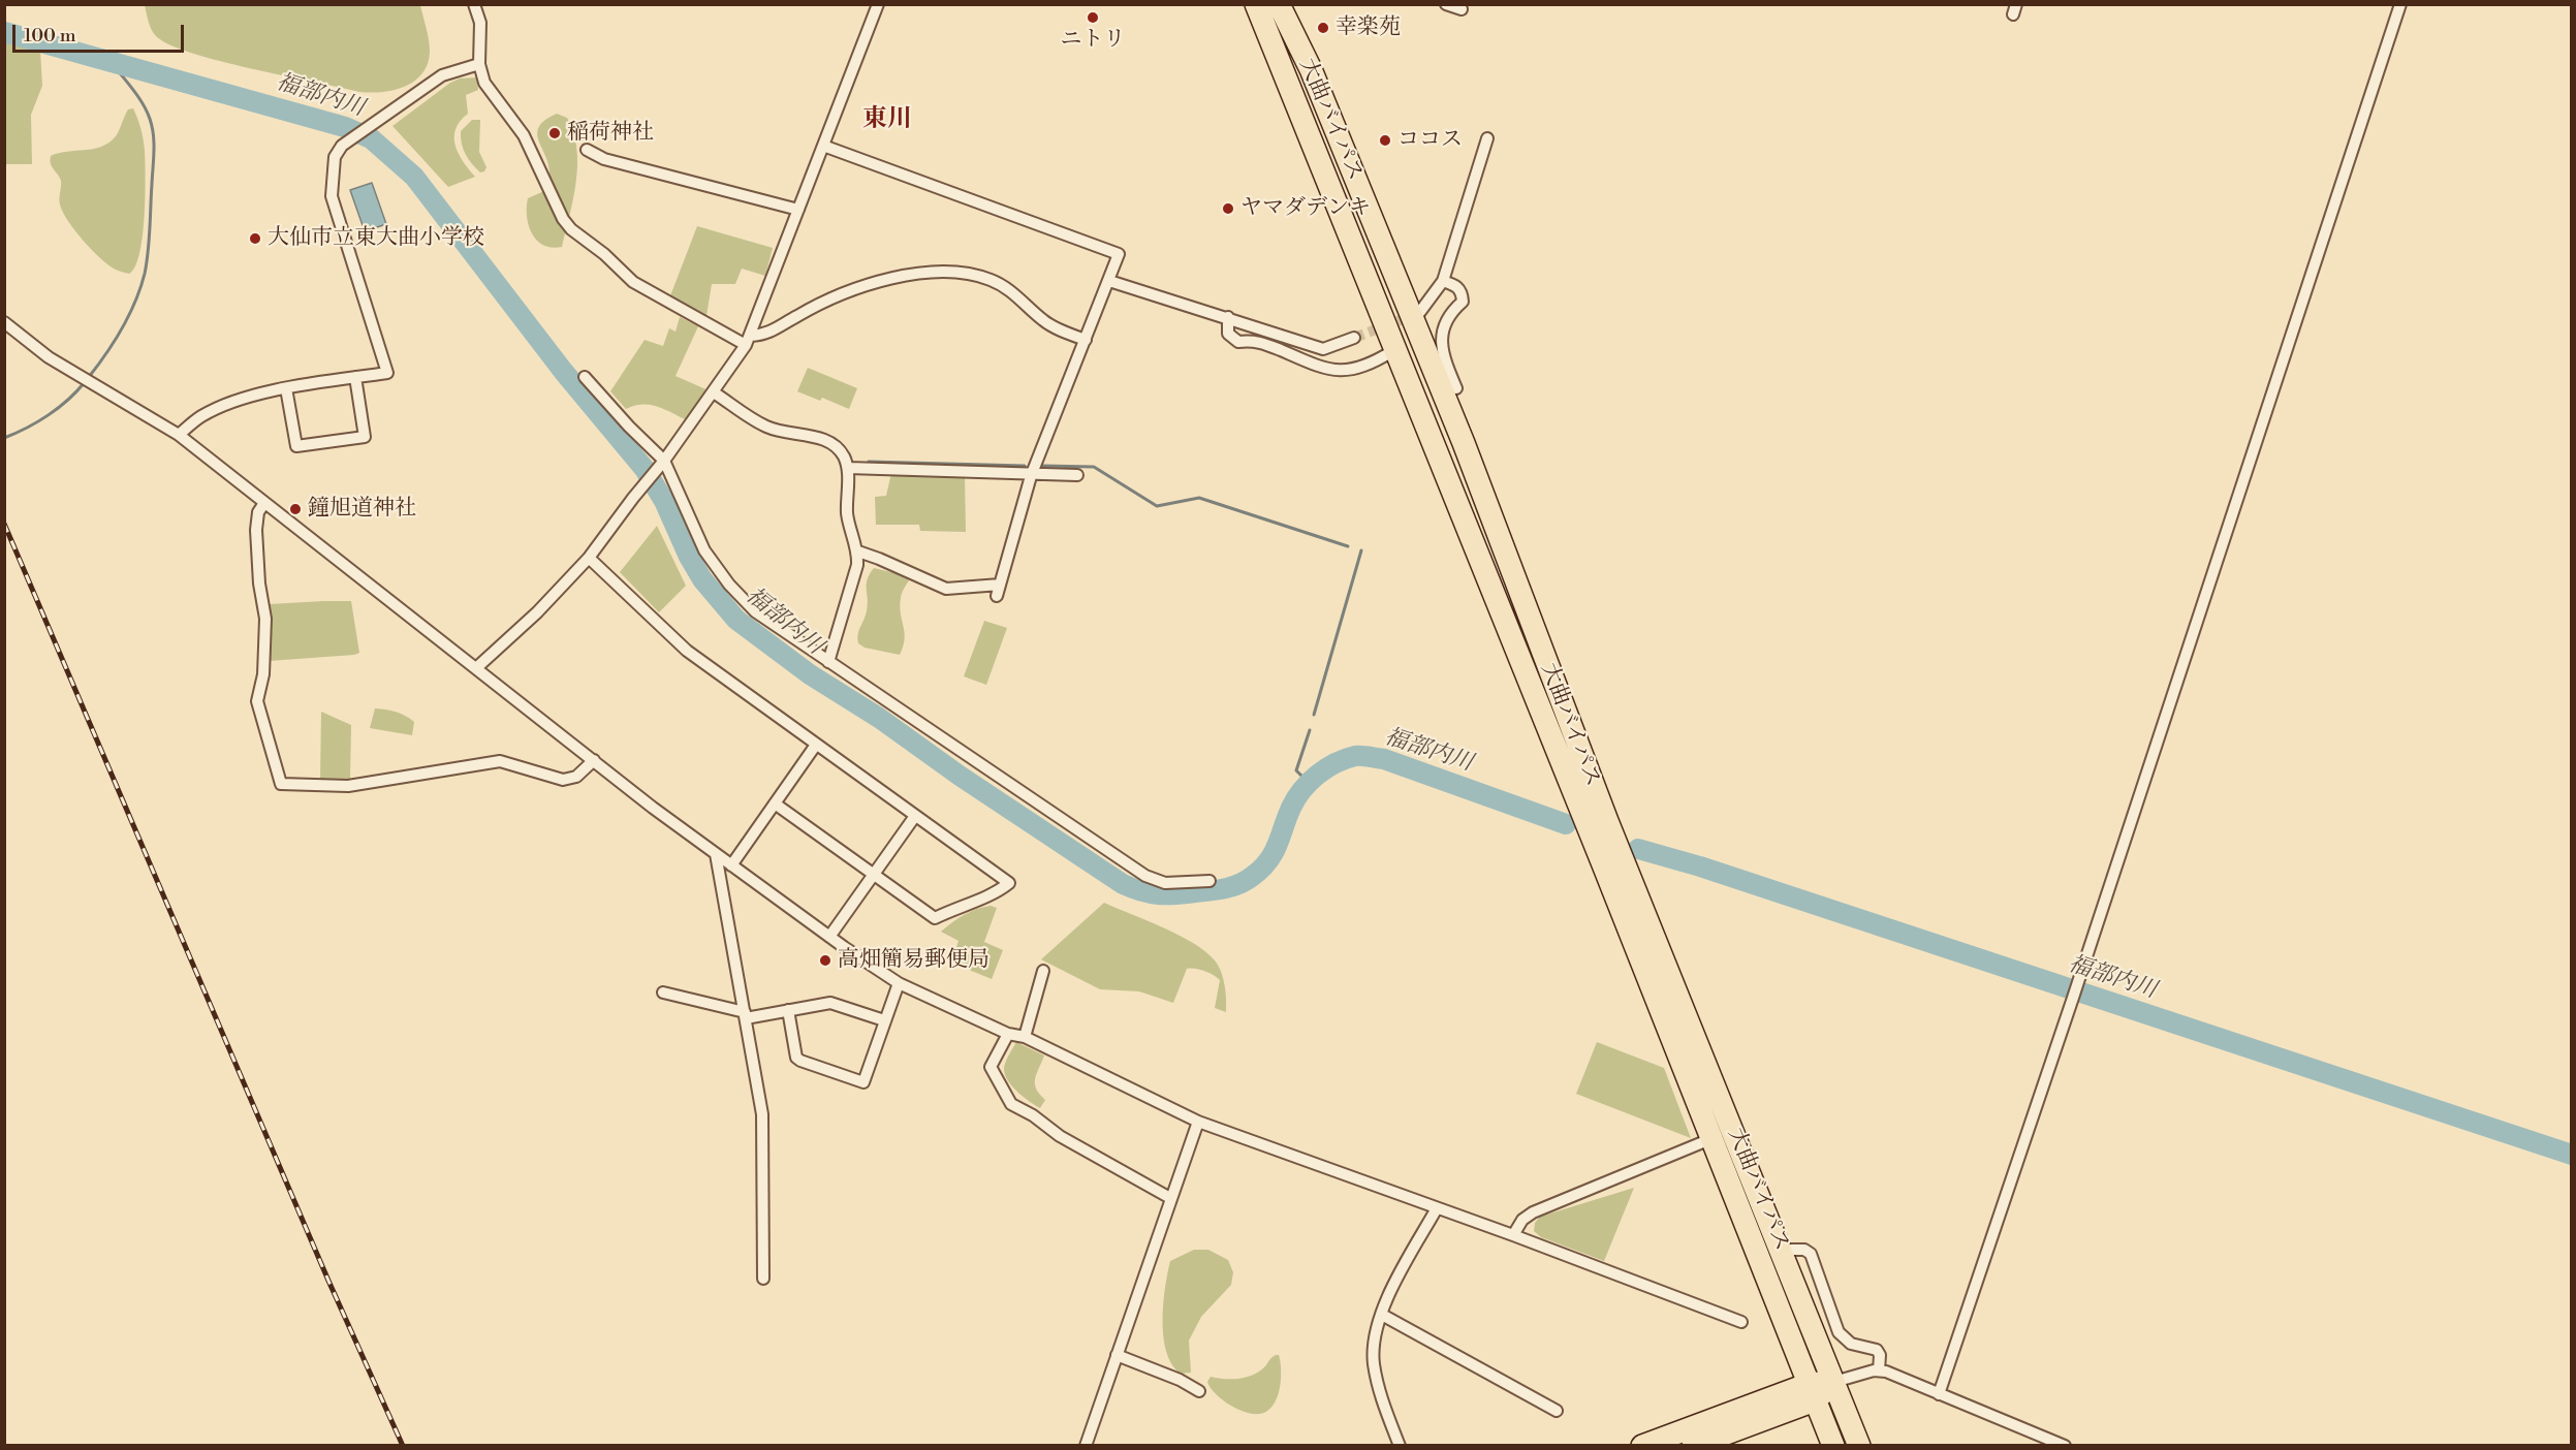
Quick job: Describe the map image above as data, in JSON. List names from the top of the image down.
{
  "streets": {
    "highway": ["大曲バイパス"]
  },
  "districts": ["東川"],
  "water": ["福部内川"],
  "places": [
    "ニトリ",
    "幸楽苑",
    "稲荷神社",
    "ココス",
    "ヤマダデンキ",
    "大仙市立東大曲小学校",
    "鐘旭道神社",
    "高畑簡易郵便局"
  ],
  "scale_bar": "100 m"
}
